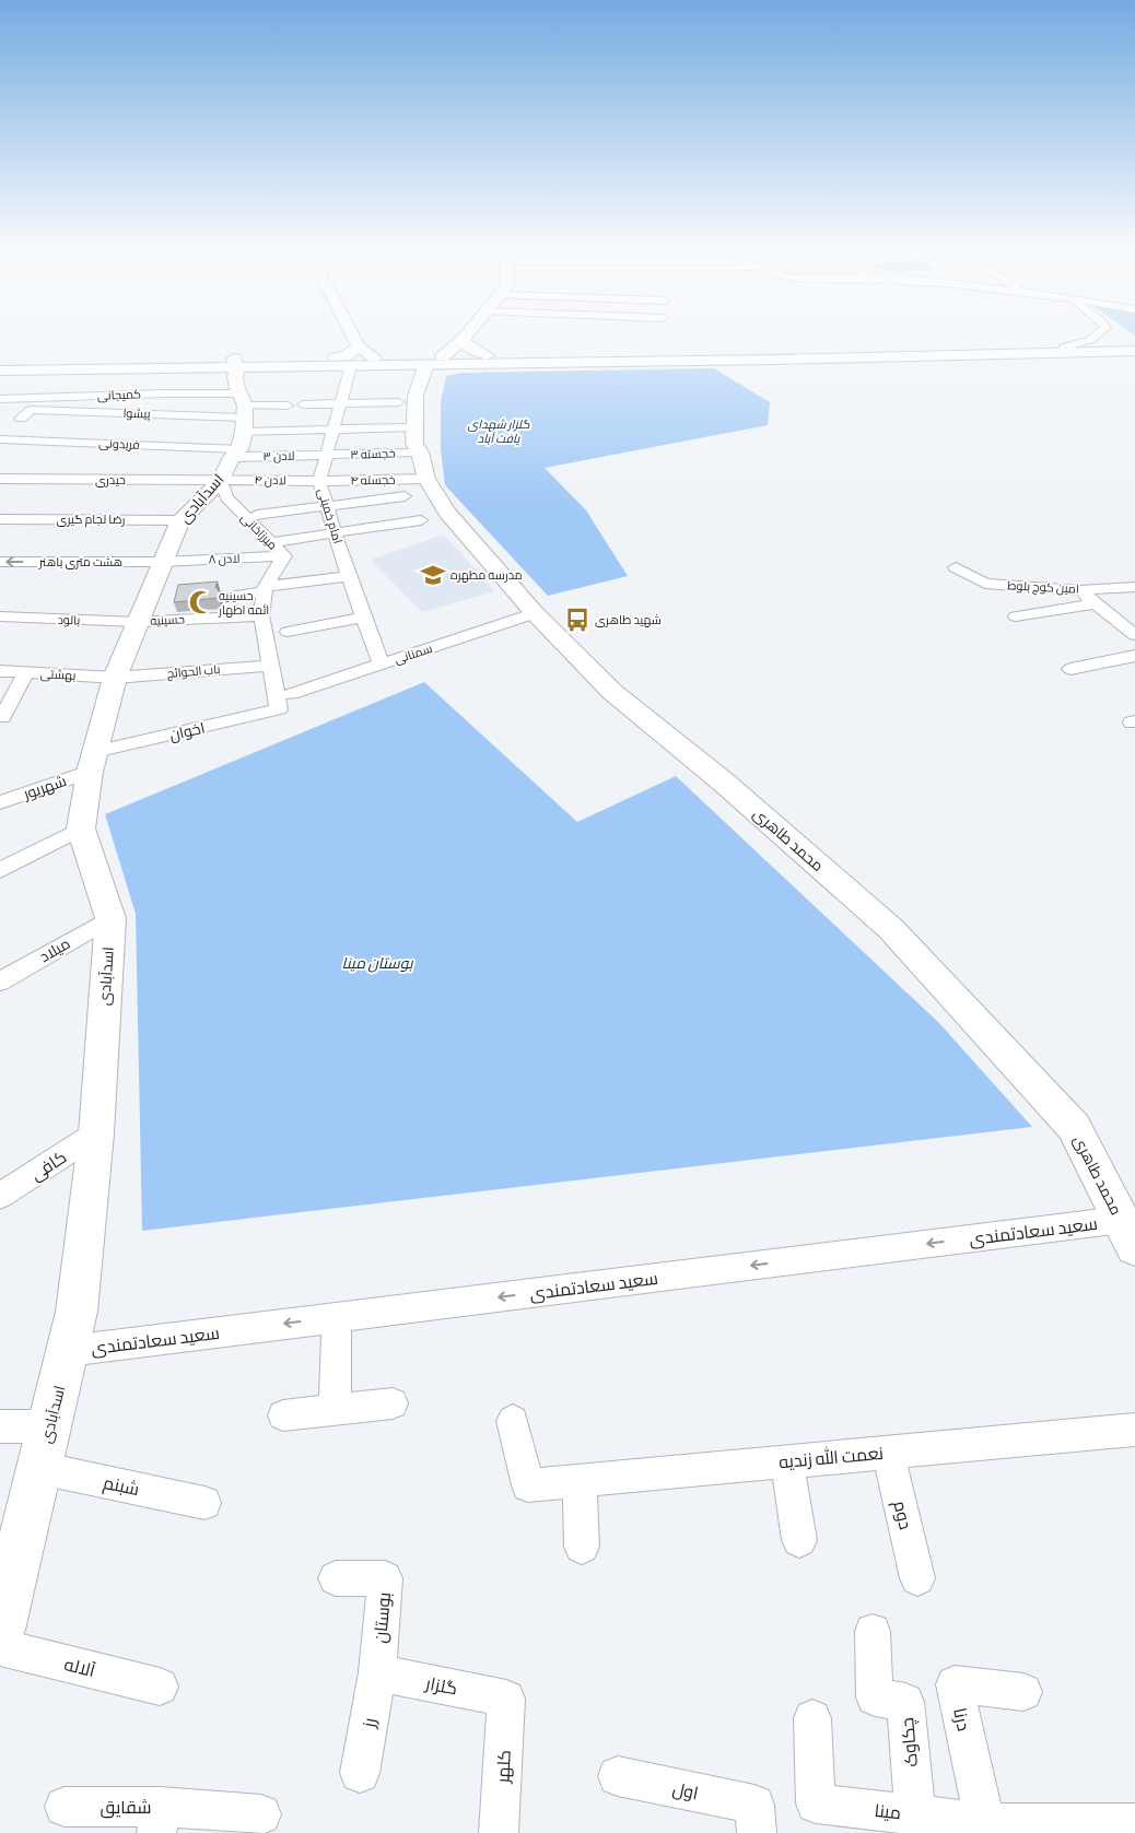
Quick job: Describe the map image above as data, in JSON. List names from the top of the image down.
{
  "streets": {
    "street": [
      "کمیجانی",
      "پیشوا",
      "فریدونی",
      "خجسته ۳",
      "لادن ۳",
      "حیدری",
      "لادن ۴",
      "خجسته ۴",
      "اسدآبادی",
      "امام خمینی",
      "رضا لجام گیری",
      "میرزاخانی",
      "لادن ۸",
      "هشت متری باهنر",
      "امین کوچ بلوط",
      "بالود",
      "حسینیه",
      "سمنانی",
      "باب الحوائج",
      "بهشتی",
      "اخوان",
      "شهریور",
      "محمد طاهری",
      "میلاد",
      "کافی",
      "سعید سعادتمندی",
      "نعمت الله زندیه",
      "شبنم",
      "دوم",
      "بوستان",
      "آلاله",
      "گلزار",
      "درنا",
      "رز",
      "چکاوک",
      "کلهر",
      "اول",
      "شقایق",
      "مینا"
    ]
  },
  "crossings": [
    ["کمیجانی", "پیشوا"],
    ["کمیجانی", "اسدآبادی"],
    ["پیشوا", "اسدآبادی"],
    ["فریدونی", "لادن ۳"],
    ["فریدونی", "اسدآبادی"],
    ["خجسته ۳", "لادن ۳"],
    ["خجسته ۳", "خجسته ۴"],
    ["خجسته ۳", "امام خمینی"],
    ["خجسته ۳", "محمد طاهری"],
    ["لادن ۳", "اسدآبادی"],
    ["لادن ۳", "امام خمینی"],
    ["حیدری", "لادن ۴"],
    ["حیدری", "اسدآبادی"],
    ["حیدری", "میرزاخانی"],
    ["لادن ۴", "خجسته ۴"],
    ["لادن ۴", "اسدآبادی"],
    ["لادن ۴", "امام خمینی"],
    ["لادن ۴", "میرزاخانی"],
    ["خجسته ۴", "امام خمینی"],
    ["خجسته ۴", "محمد طاهری"],
    ["اسدآبادی", "رضا لجام گیری"],
    ["اسدآبادی", "میرزاخانی"],
    ["اسدآبادی", "لادن ۸"],
    ["اسدآبادی", "هشت متری باهنر"],
    ["اسدآبادی", "بالود"],
    ["اسدآبادی", "حسینیه"],
    ["اسدآبادی", "باب الحوائج"],
    ["اسدآبادی", "بهشتی"],
    ["اسدآبادی", "اخوان"],
    ["اسدآبادی", "شهریور"],
    ["اسدآبادی", "میلاد"],
    ["اسدآبادی", "کافی"],
    ["اسدآبادی", "سعید سعادتمندی"],
    ["اسدآبادی", "شبنم"],
    ["امام خمینی", "سمنانی"],
    ["میرزاخانی", "لادن ۸"],
    ["لادن ۸", "هشت متری باهنر"],
    ["بالود", "حسینیه"],
    ["سمنانی", "محمد طاهری"],
    ["باب الحوائج", "بهشتی"],
    ["باب الحوائج", "اخوان"],
    ["اخوان", "شهریور"],
    ["محمد طاهری", "سعید سعادتمندی"],
    ["نعمت الله زندیه", "دوم"],
    ["بوستان", "گلزار"],
    ["بوستان", "رز"],
    ["گلزار", "رز"],
    ["گلزار", "کلهر"],
    ["درنا", "مینا"],
    ["چکاوک", "مینا"]
  ],
  "one_way": ["سعید سعادتمندی"],
  "parks": ["گلزار شهدای یافت آباد", "بوستان مینا"],
  "places": {
    "school or university": ["مدرسه مطهره"],
    "mosque": ["حسینیه ائمه اطهار"],
    "bus stop": ["شهید طاهری"]
  }
}
